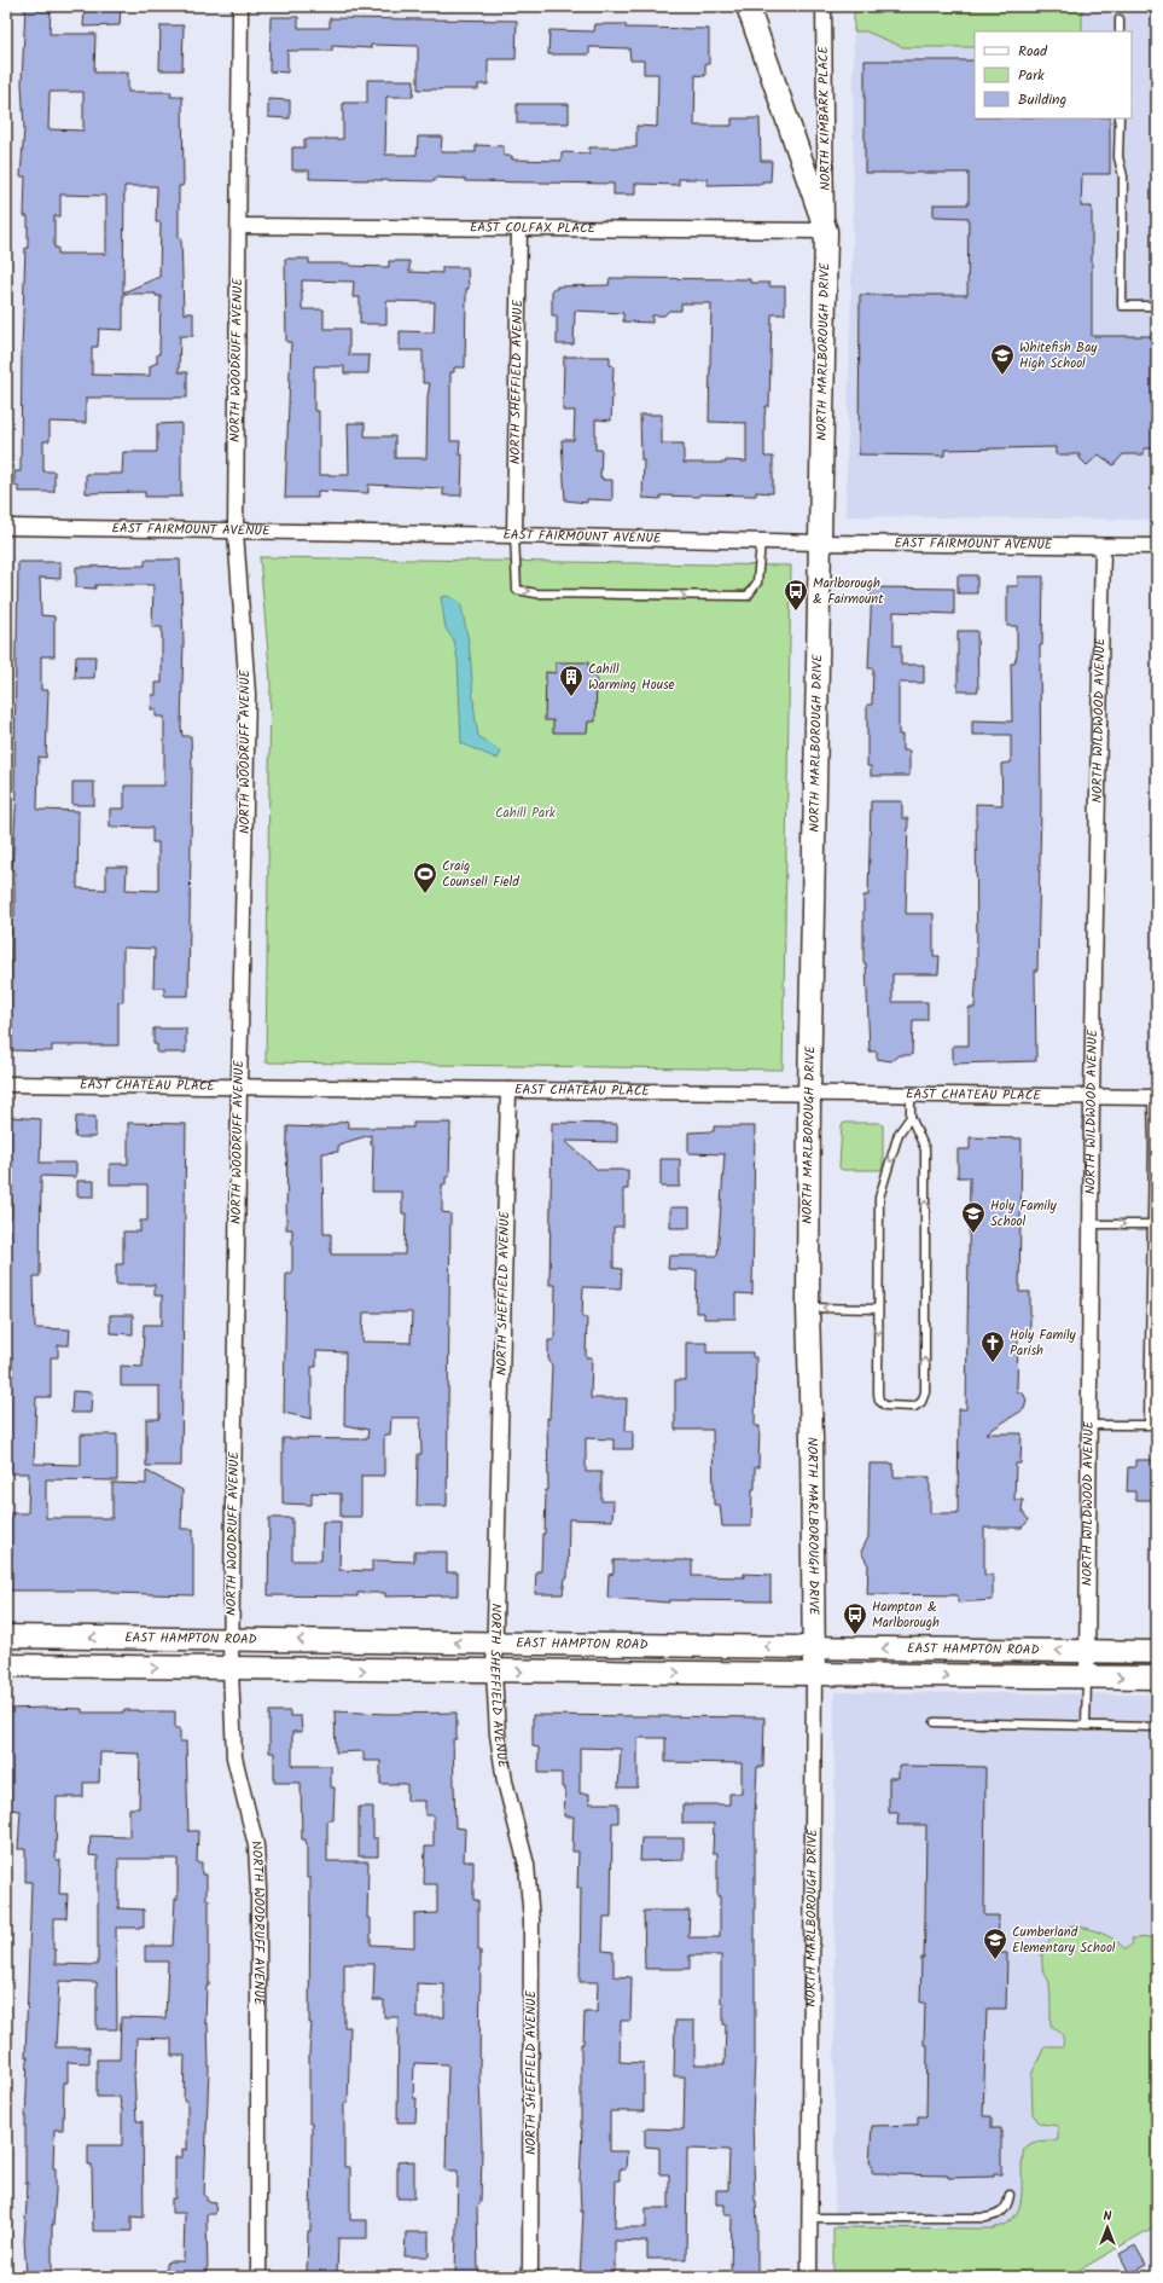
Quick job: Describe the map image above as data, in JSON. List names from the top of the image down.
{
  "streets": {
    "main road": ["NORTH MARLBOROUGH DRIVE", "EAST HAMPTON ROAD"],
    "street": [
      "NORTH KIMBARK PLACE",
      "EAST COLFAX PLACE",
      "NORTH WOODRUFF AVENUE",
      "NORTH SHEFFIELD AVENUE",
      "EAST FAIRMOUNT AVENUE",
      "NORTH WILDWOOD AVENUE",
      "EAST CHATEAU PLACE"
    ]
  },
  "crossings": [
    ["NORTH KIMBARK PLACE", "EAST COLFAX PLACE"],
    ["NORTH KIMBARK PLACE", "NORTH MARLBOROUGH DRIVE"],
    ["EAST COLFAX PLACE", "NORTH MARLBOROUGH DRIVE"],
    ["EAST COLFAX PLACE", "NORTH WOODRUFF AVENUE"],
    ["EAST COLFAX PLACE", "NORTH SHEFFIELD AVENUE"],
    ["NORTH MARLBOROUGH DRIVE", "EAST FAIRMOUNT AVENUE"],
    ["NORTH MARLBOROUGH DRIVE", "EAST CHATEAU PLACE"],
    ["NORTH MARLBOROUGH DRIVE", "EAST HAMPTON ROAD"],
    ["NORTH WOODRUFF AVENUE", "EAST FAIRMOUNT AVENUE"],
    ["NORTH WOODRUFF AVENUE", "EAST CHATEAU PLACE"],
    ["NORTH WOODRUFF AVENUE", "EAST HAMPTON ROAD"],
    ["NORTH SHEFFIELD AVENUE", "EAST FAIRMOUNT AVENUE"],
    ["NORTH SHEFFIELD AVENUE", "EAST CHATEAU PLACE"],
    ["NORTH SHEFFIELD AVENUE", "EAST HAMPTON ROAD"],
    ["EAST FAIRMOUNT AVENUE", "NORTH WILDWOOD AVENUE"],
    ["NORTH WILDWOOD AVENUE", "EAST CHATEAU PLACE"],
    ["NORTH WILDWOOD AVENUE", "EAST HAMPTON ROAD"]
  ],
  "parks": ["Cahill Park"],
  "places": {
    "school or university": ["Whitefish Bay High School", "Holy Family School", "Cumberland Elementary School"],
    "bus stop": ["Marlborough & Fairmount", "Hampton & Marlborough"],
    "building": ["Cahill Warming House"],
    "sports": ["Craig Counsell Field"],
    "church": ["Holy Family Parish"]
  },
  "legend": ["Road", "Park", "Building"],
  "north": "top"
}
